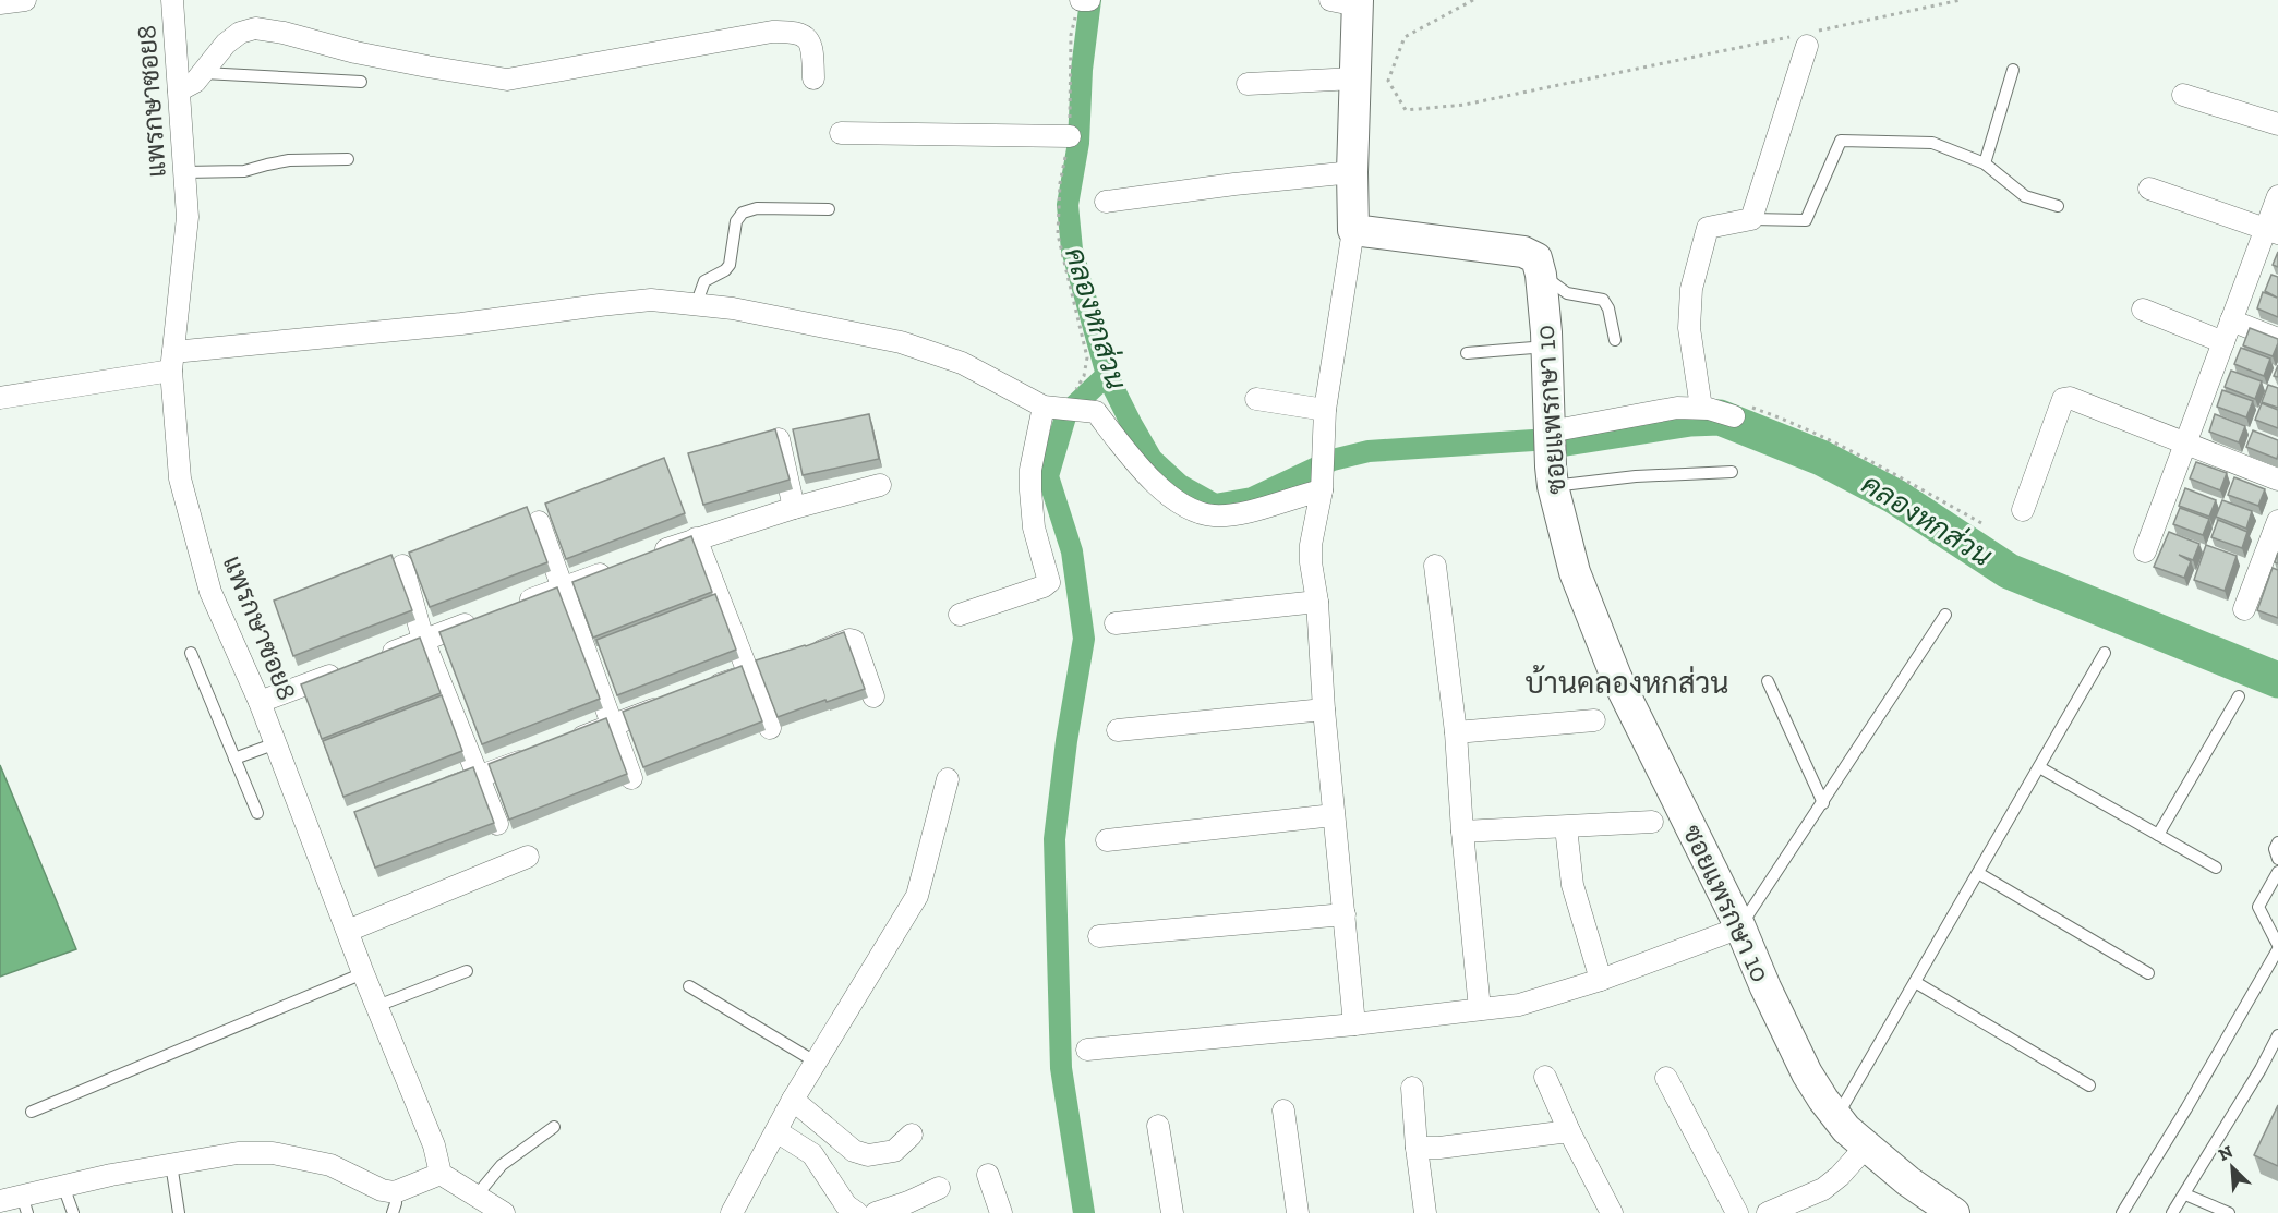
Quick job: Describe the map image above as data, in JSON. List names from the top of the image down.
{
  "streets": {
    "street": ["แพรกษาซอย8", "ซอยแพรกษา 10"]
  },
  "districts": ["บ้านคลองหกส่วน"],
  "water": ["คลองหกส่วน"],
  "north": "top left"
}
